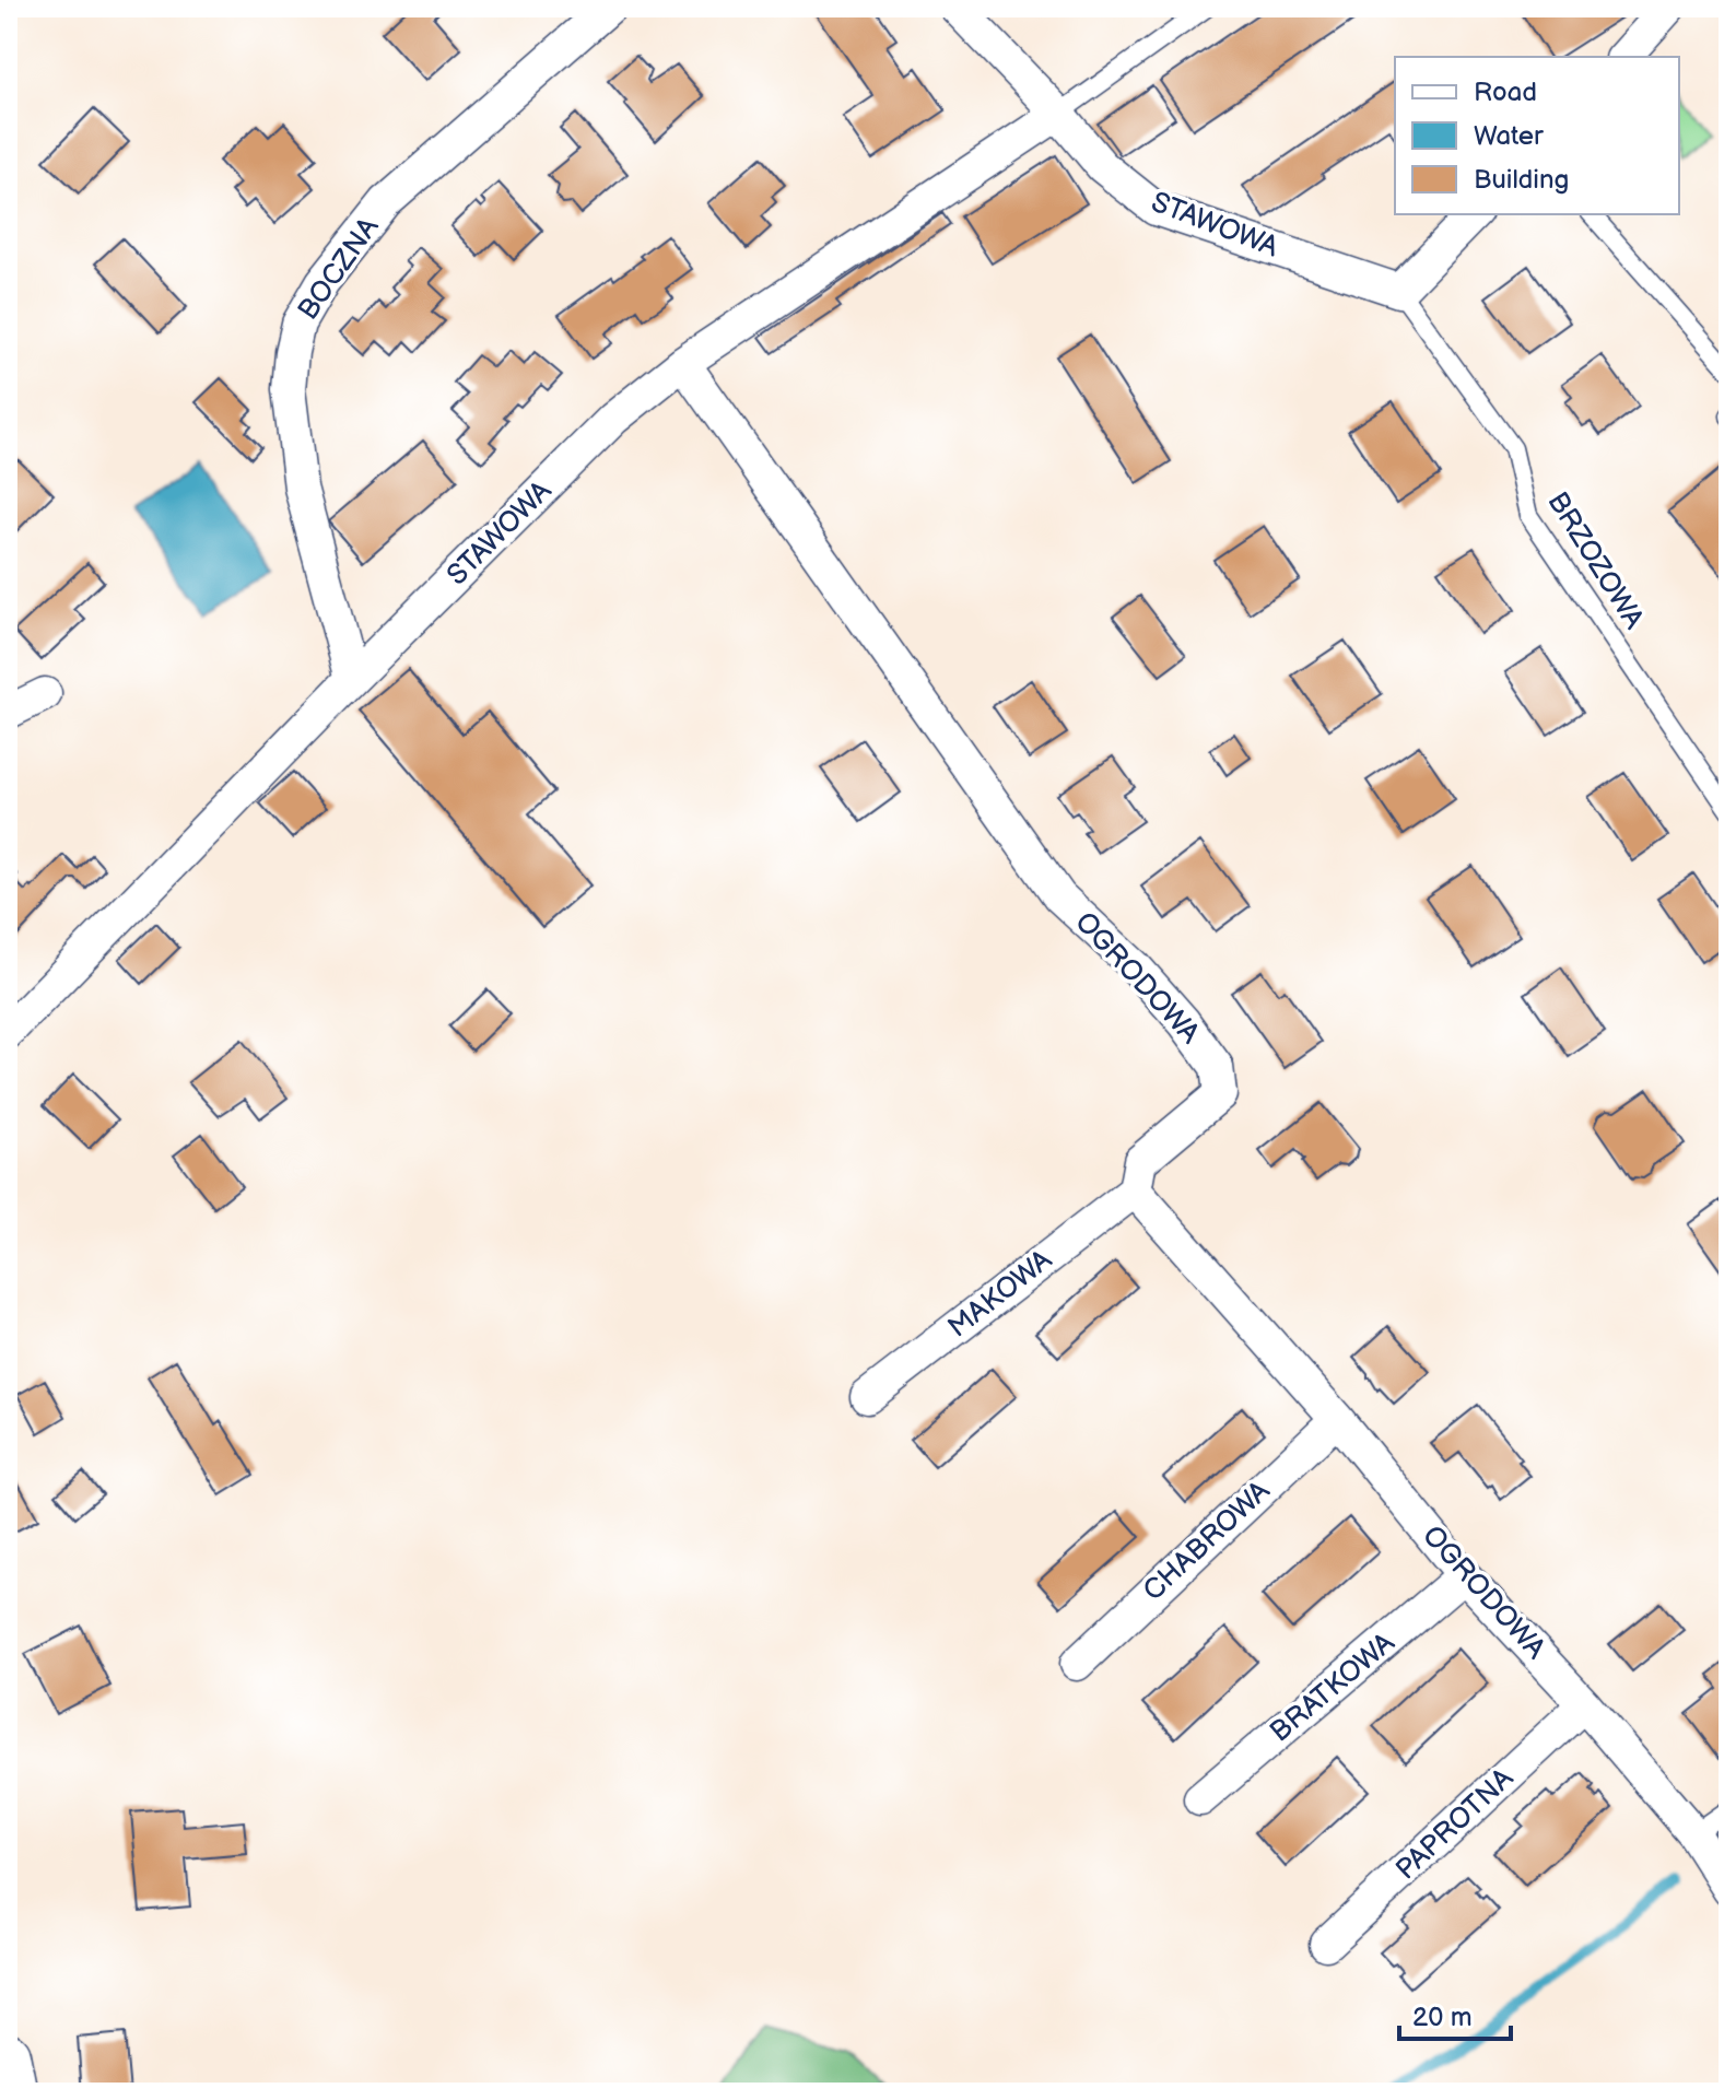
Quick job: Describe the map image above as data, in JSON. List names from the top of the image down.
{
  "streets": {
    "street": [
      "STAWOWA",
      "BOCZNA",
      "OGRODOWA",
      "MAKOWA",
      "CHABROWA",
      "BRATKOWA",
      "PAPROTNA"
    ],
    "lane": ["BRZOZOWA"]
  },
  "crossings": [
    ["STAWOWA", "BOCZNA"],
    ["STAWOWA", "BRZOZOWA"],
    ["STAWOWA", "OGRODOWA"],
    ["OGRODOWA", "MAKOWA"],
    ["OGRODOWA", "CHABROWA"],
    ["OGRODOWA", "BRATKOWA"],
    ["OGRODOWA", "PAPROTNA"]
  ],
  "legend": ["Road", "Water", "Building"],
  "scale_bar": "20 m"
}
